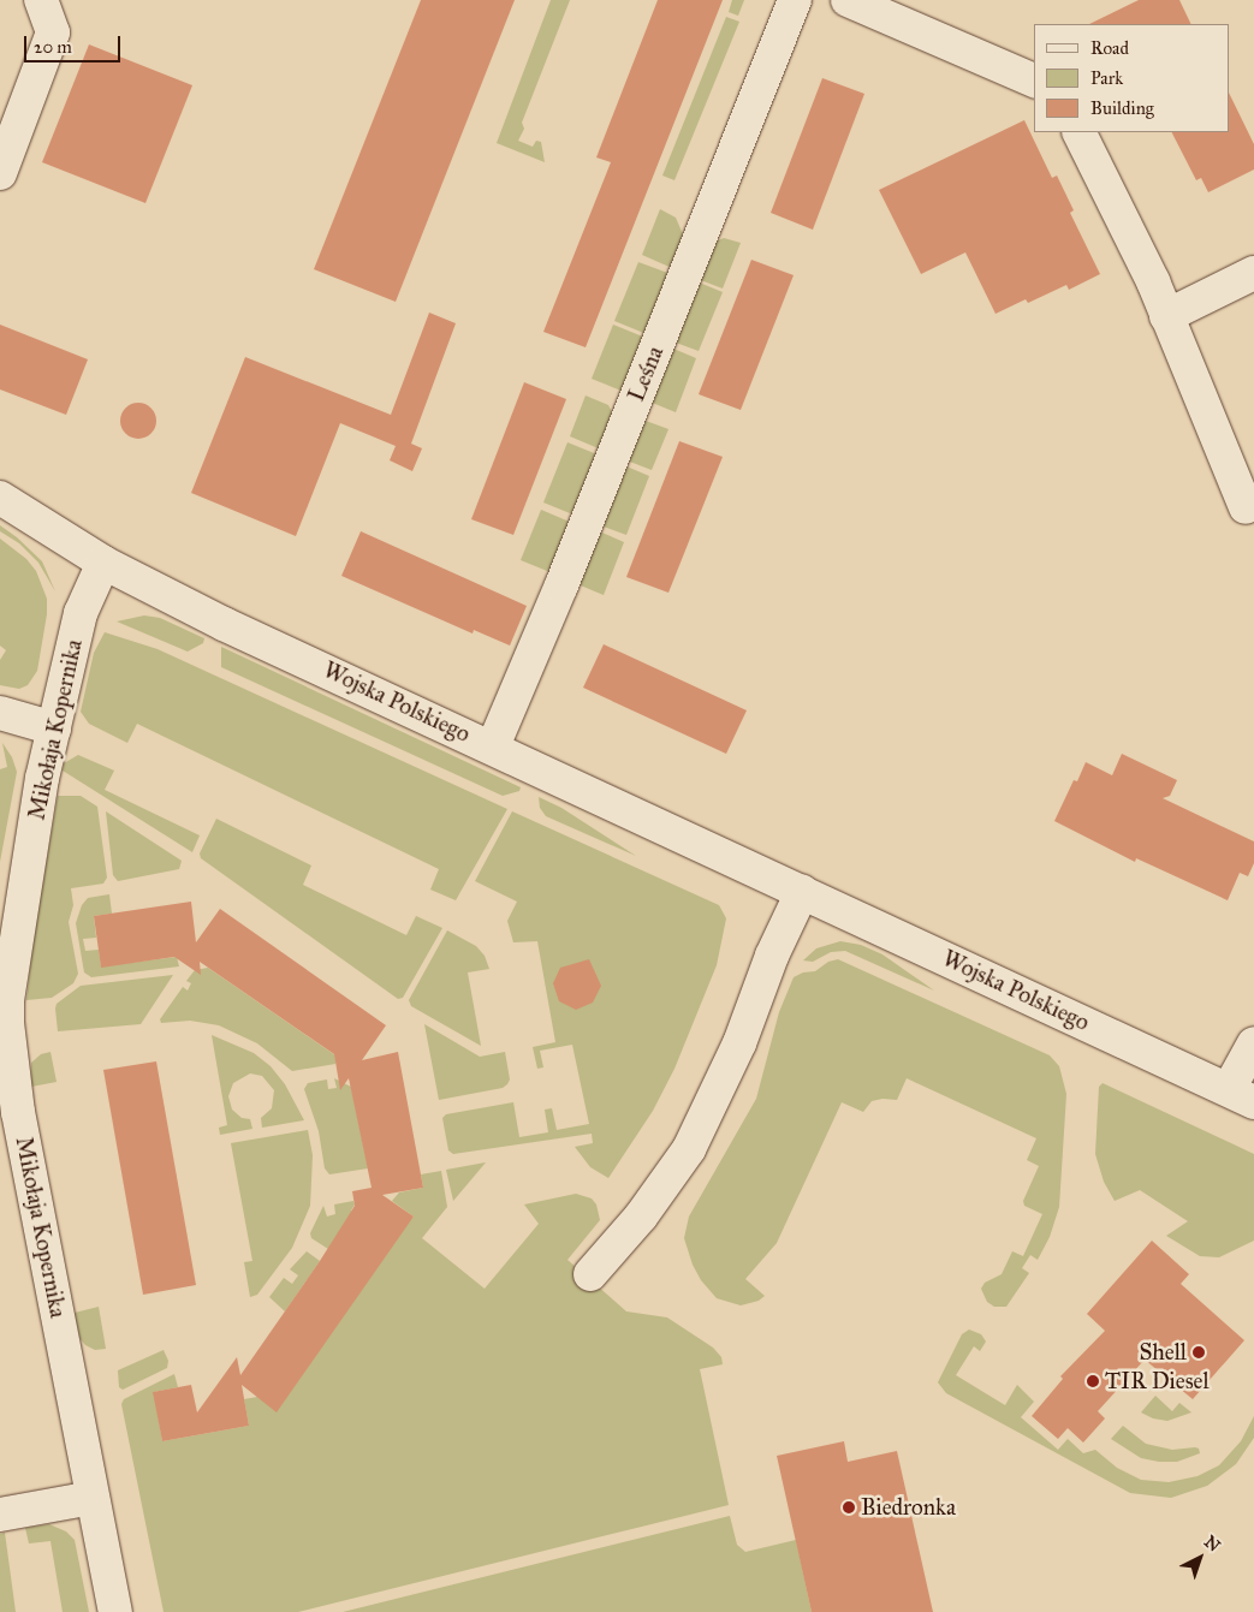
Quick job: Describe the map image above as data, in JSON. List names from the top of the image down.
{
  "streets": {
    "street": ["Leśna", "Wojska Polskiego", "Mikołaja Kopernika"]
  },
  "crossings": [
    ["Leśna", "Wojska Polskiego"],
    ["Wojska Polskiego", "Mikołaja Kopernika"]
  ],
  "places": ["Shell", "TIR Diesel", "Biedronka"],
  "legend": ["Road", "Park", "Building"],
  "scale_bar": "20 m",
  "north": "top right"
}
